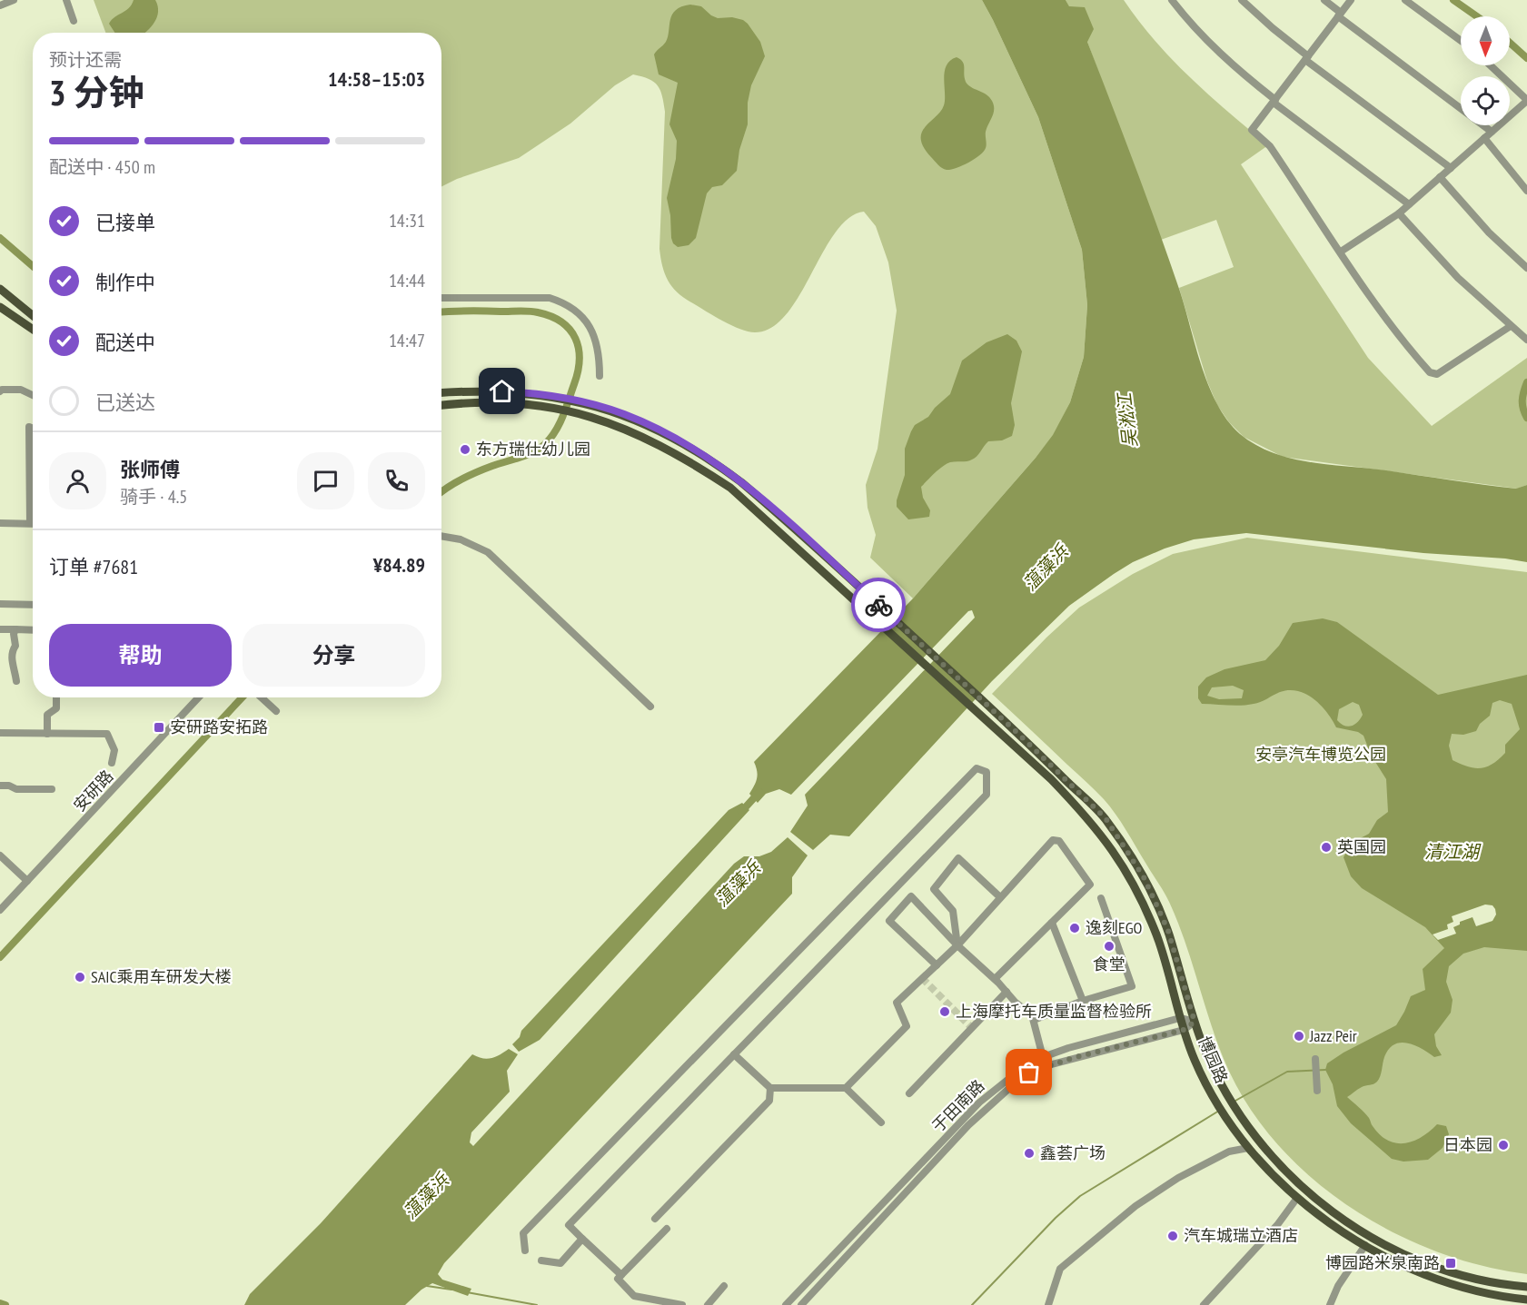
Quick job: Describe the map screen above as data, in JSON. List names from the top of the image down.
{
  "streets": {
    "main road": ["博园路"],
    "street": ["安研路", "于田南路"]
  },
  "crossings": [
    ["博园路", "于田南路"]
  ],
  "water": ["吴淞江", "蕰藻浜", "清江湖"],
  "parks": ["安亭汽车博览公园"],
  "places": {
    "other": [
      "东方瑞仕幼儿园",
      "英国园",
      "逸刻EGO",
      "食堂",
      "SAIC乘用车研发大楼",
      "上海摩托车质量监督检验所",
      "Jazz Peir",
      "日本园",
      "鑫荟广场",
      "汽车城瑞立酒店"
    ],
    "transit": ["安研路安拓路", "博园路米泉南路"]
  },
  "north": "bottom",
  "page": {
    "heading": ["3 分钟", "预计还需", "14:58–15:03"],
    "panel": [
      "张师傅",
      "骑手 · 4.5",
      "订单 #7681",
      "¥84.89"
    ],
    "bar": "配送中 · 450 m",
    "list": [
      ["已接单", "14:31"],
      ["制作中", "14:44"],
      ["配送中", "14:47"],
      "已送达"
    ],
    "buttons": ["帮助", "分享"]
  }
}
